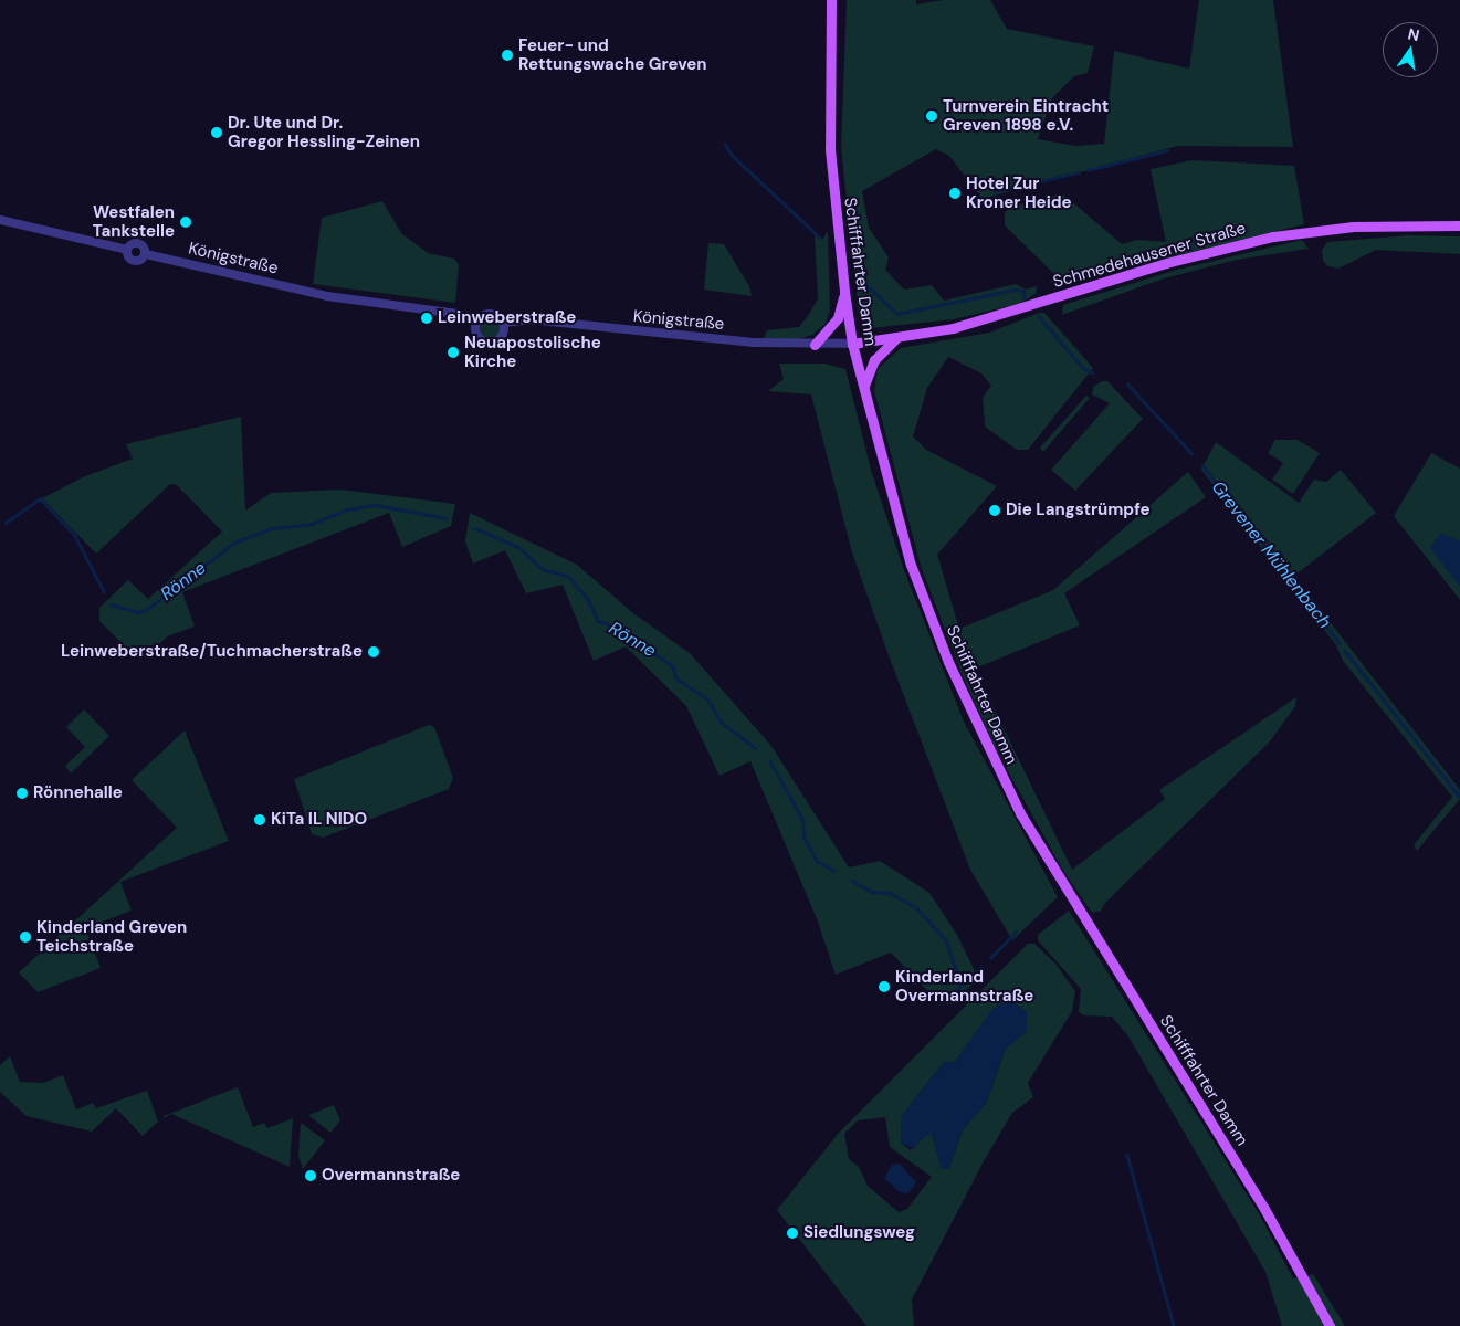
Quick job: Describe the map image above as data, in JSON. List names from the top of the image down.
{
  "streets": {
    "main road": ["Schmedehausener Straße", "Schifffahrter Damm"],
    "street": ["Königstraße"]
  },
  "crossings": [
    ["Schmedehausener Straße", "Königstraße"],
    ["Schmedehausener Straße", "Schifffahrter Damm"],
    ["Königstraße", "Schifffahrter Damm"]
  ],
  "water": ["Grevener Mühlenbach", "Rönne"],
  "places": [
    "Feuer- und Rettungswache Greven",
    "Turnverein Eintracht Greven 1898 e.V.",
    "Dr. Ute und Dr. Gregor Hessling-Zeinen",
    "Hotel Zur Kroner Heide",
    "Westfalen Tankstelle",
    "Leinweberstraße",
    "Neuapostolische Kirche",
    "Die Langstrümpfe",
    "Leinweberstraße/Tuchmacherstraße",
    "Rönnehalle",
    "KiTa IL NIDO",
    "Kinderland Greven Teichstraße",
    "Kinderland Overmannstraße",
    "Overmannstraße",
    "Siedlungsweg"
  ],
  "north": "top"
}
